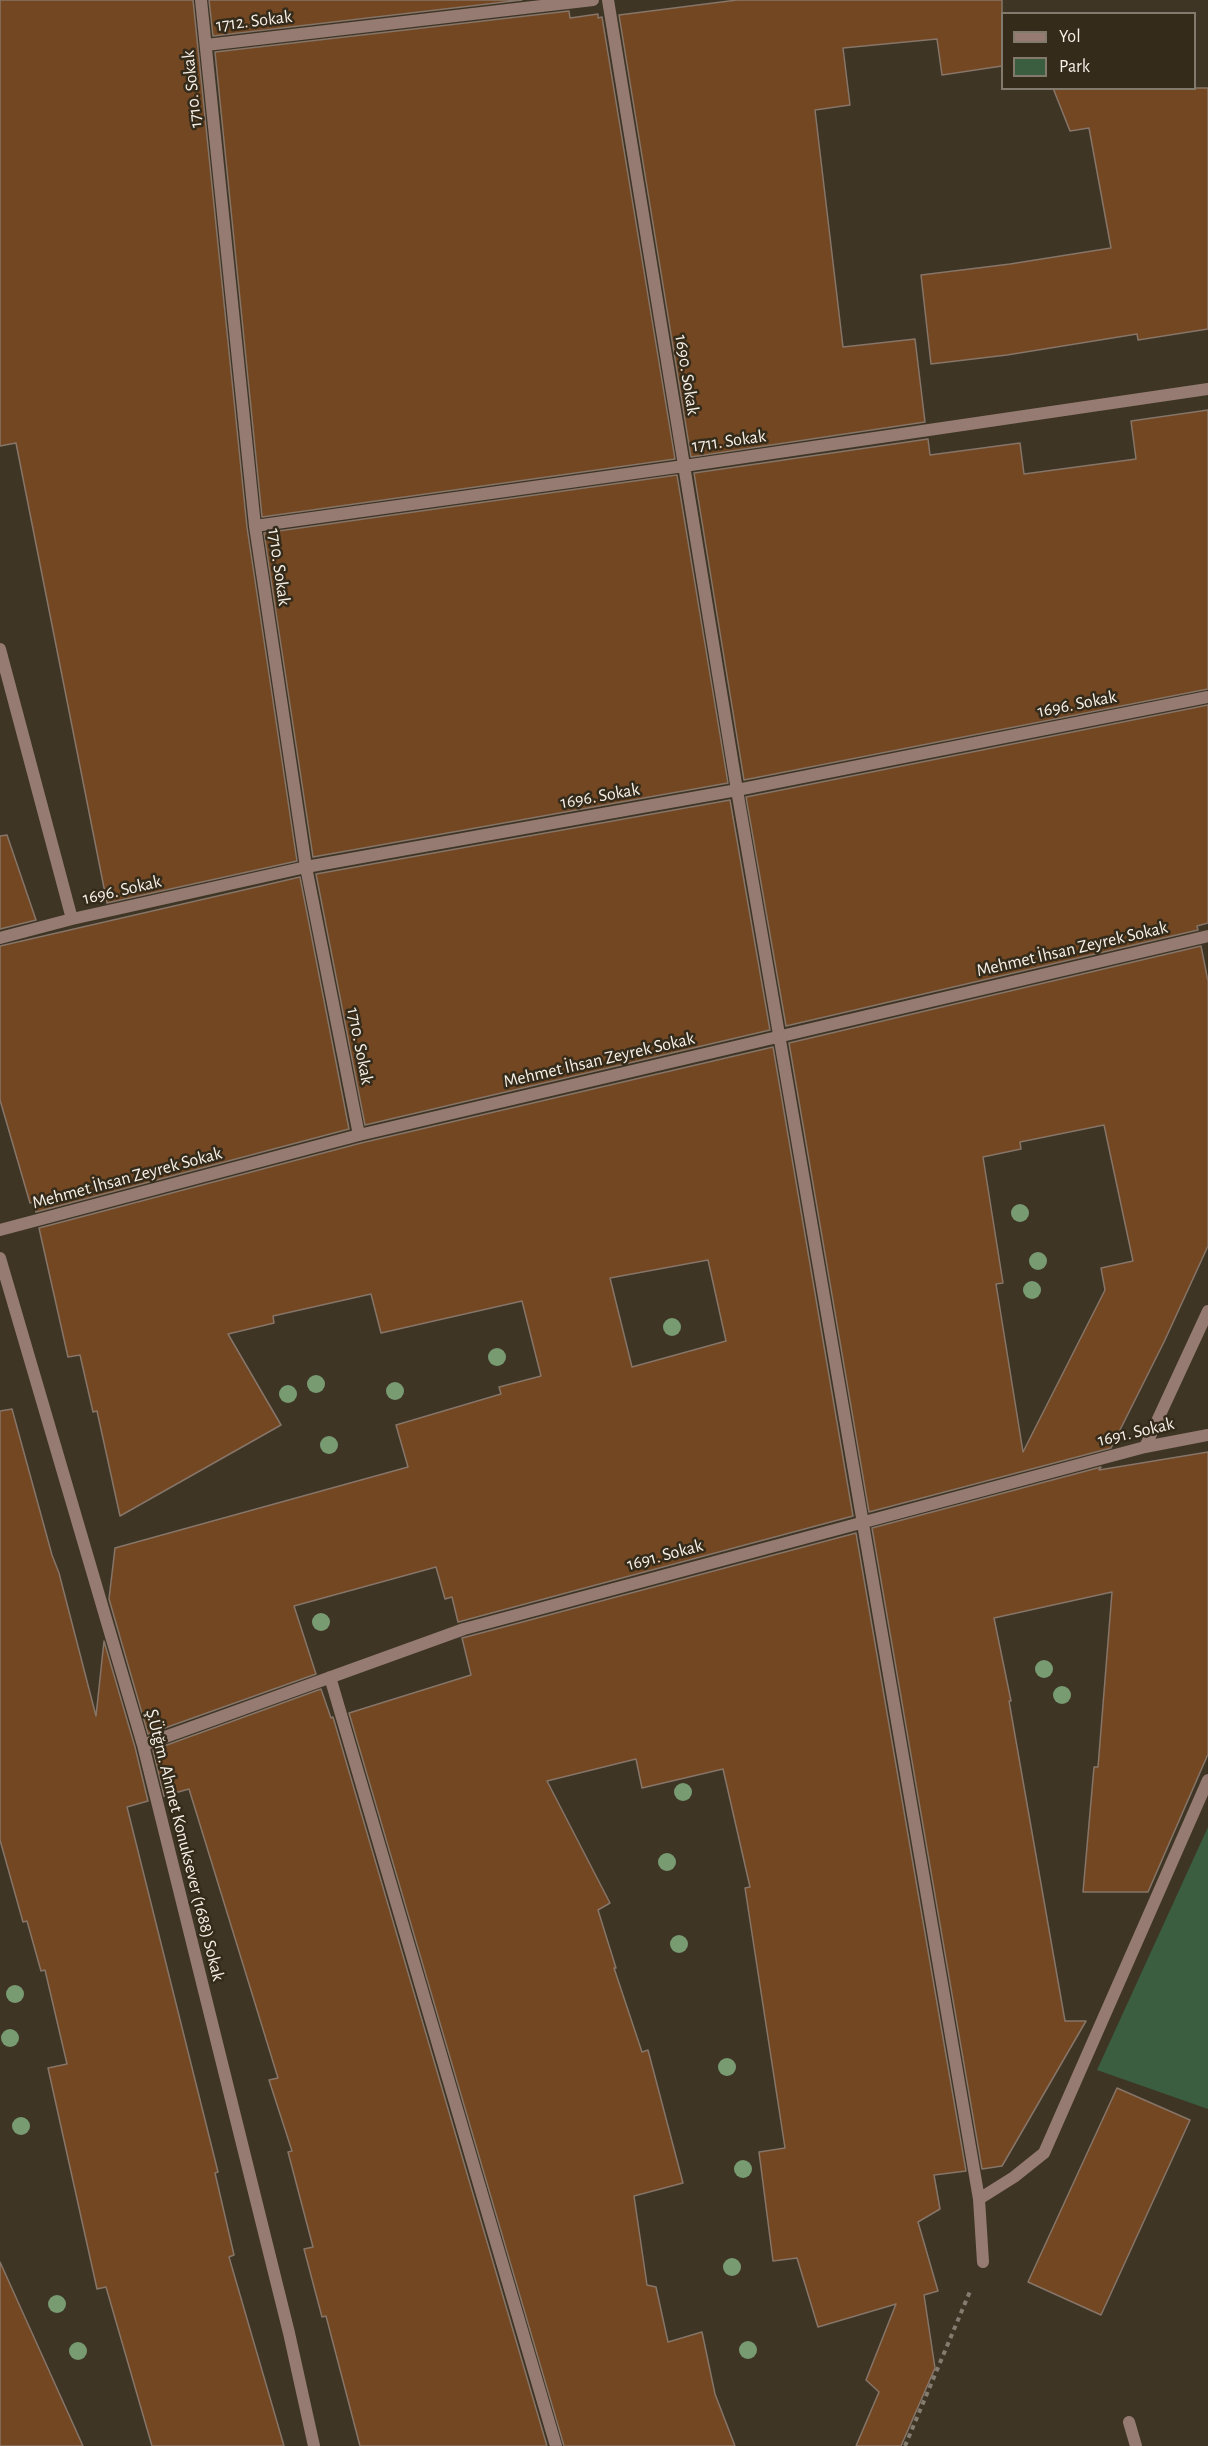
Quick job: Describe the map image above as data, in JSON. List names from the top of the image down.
{
  "streets": {
    "street": [
      "1712. Sokak",
      "1710. Sokak",
      "1690. Sokak",
      "1711. Sokak",
      "1696. Sokak",
      "Mehmet İhsan Zeyrek Sokak",
      "1691. Sokak",
      "Ş.Ütğm. Ahmet Konuksever (1688) Sokak"
    ]
  },
  "crossings": [
    ["1712. Sokak", "1710. Sokak"],
    ["1710. Sokak", "1711. Sokak"],
    ["1710. Sokak", "1696. Sokak"],
    ["1710. Sokak", "Mehmet İhsan Zeyrek Sokak"],
    ["1690. Sokak", "1711. Sokak"],
    ["1690. Sokak", "1696. Sokak"],
    ["1690. Sokak", "Mehmet İhsan Zeyrek Sokak"],
    ["1690. Sokak", "1691. Sokak"],
    ["1691. Sokak", "Ş.Ütğm. Ahmet Konuksever (1688) Sokak"]
  ],
  "legend": ["Yol", "Park"]
}
